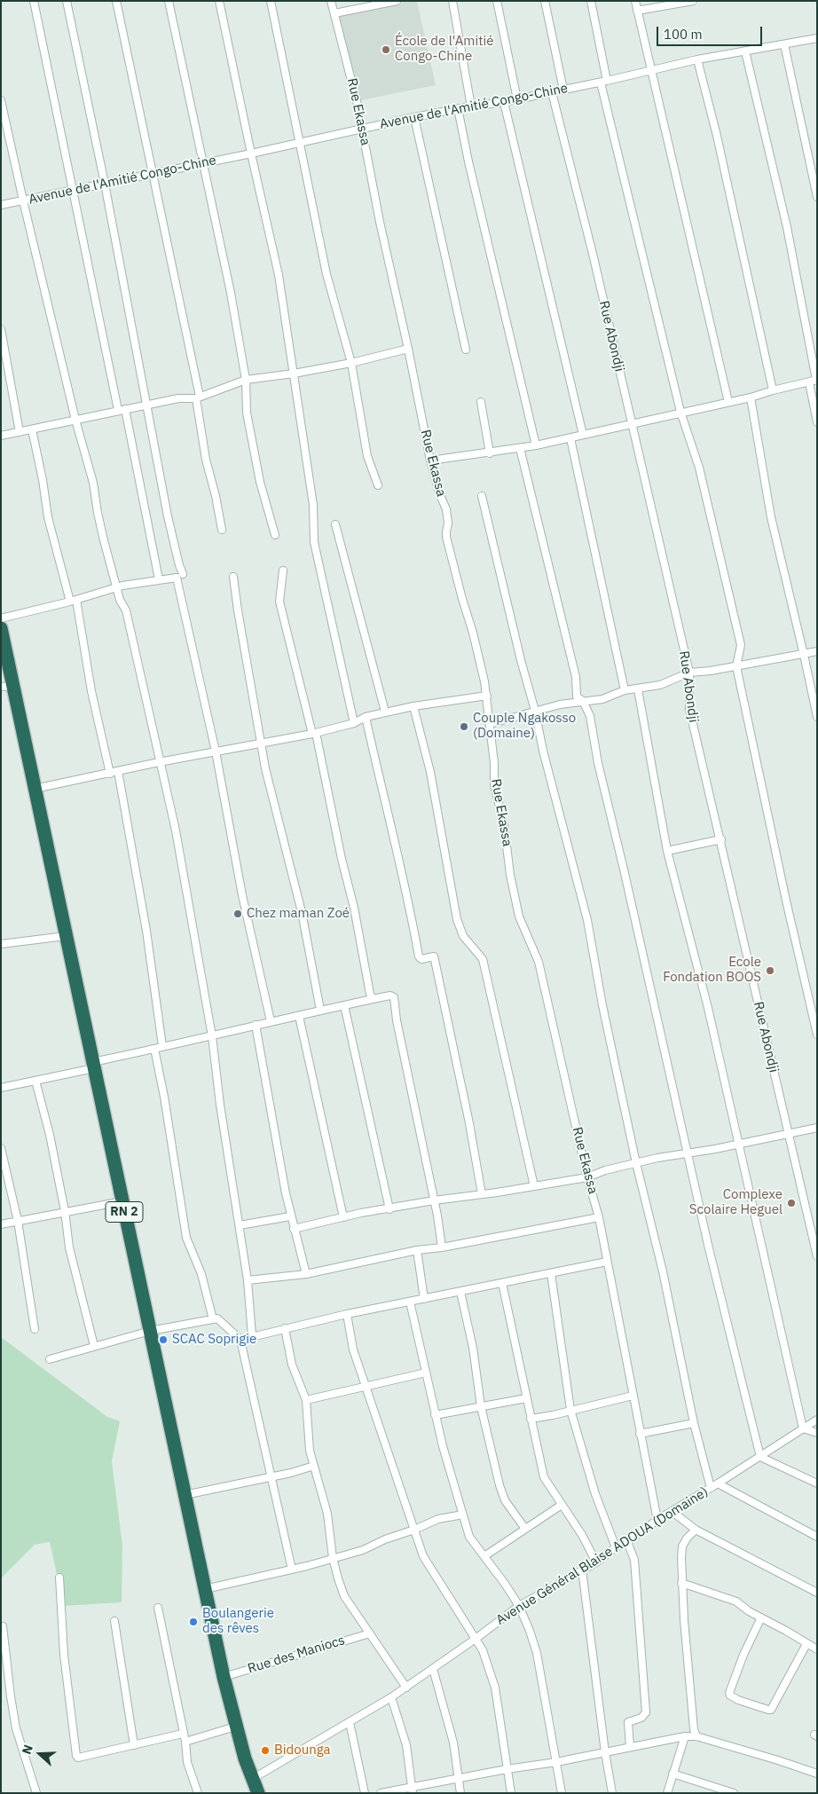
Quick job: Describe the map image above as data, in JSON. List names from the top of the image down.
{
  "streets": {
    "highway": ["RN 2"],
    "street": [
      "Avenue de l'Amitié Congo-Chine",
      "Rue Ekassa",
      "Rue Abondji",
      "Avenue Général Blaise ADOUA (Domaine)",
      "Rue des Maniocs"
    ]
  },
  "crossings": [
    ["Avenue de l'Amitié Congo-Chine", "Rue Ekassa"],
    ["Avenue de l'Amitié Congo-Chine", "Rue Abondji"],
    ["Rue Ekassa", "Avenue Général Blaise ADOUA (Domaine)"],
    ["RN 2", "Avenue Général Blaise ADOUA (Domaine)"],
    ["RN 2", "Rue des Maniocs"]
  ],
  "places": [
    "École de l'Amitié Congo-Chine",
    "Couple Ngakosso (Domaine)",
    "Chez maman Zoé",
    "Ecole Fondation BOOS",
    "Complexe Scolaire Heguel",
    "SCAC Soprigie",
    "Boulangerie des rêves",
    "Bidounga"
  ],
  "scale_bar": "100 m",
  "north": "left"
}
